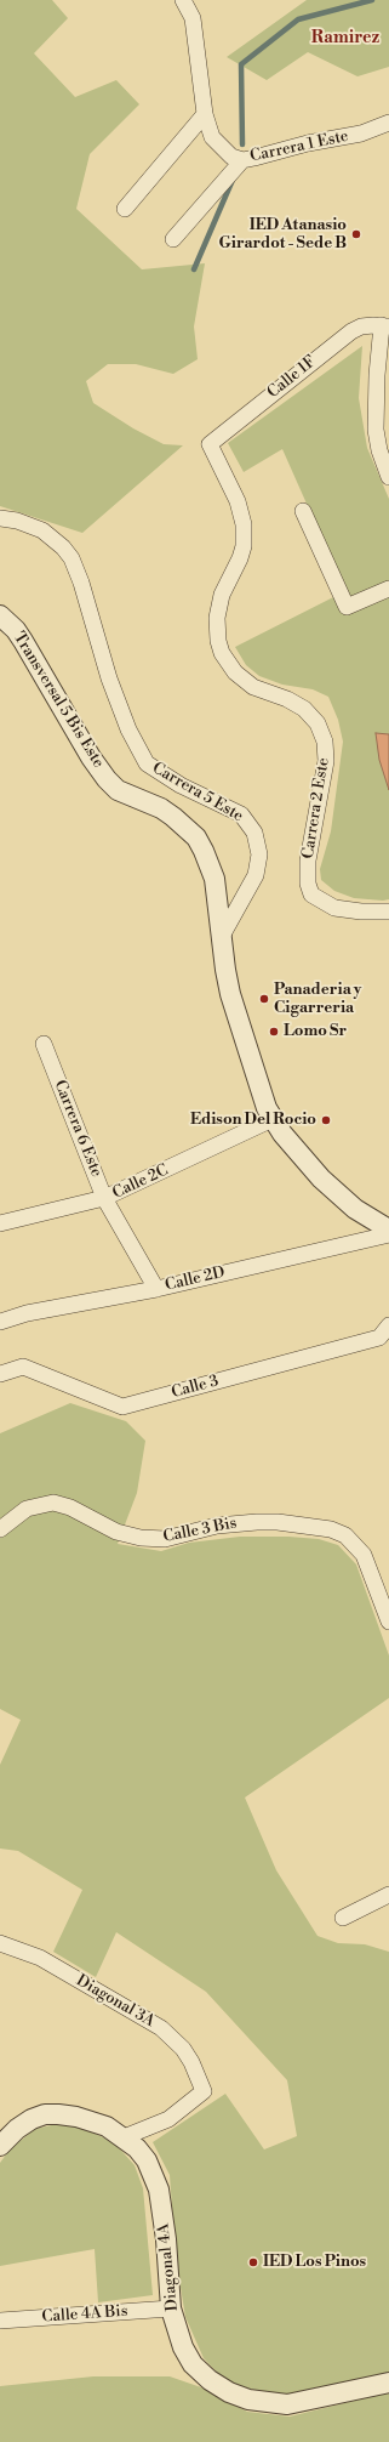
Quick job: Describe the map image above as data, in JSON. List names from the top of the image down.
{
  "streets": {
    "street": [
      "Carrera 1 Este",
      "Calle 1F",
      "Transversal 5 Bis Este",
      "Carrera 5 Este",
      "Carrera 2 Este",
      "Carrera 6 Este",
      "Calle 2C",
      "Calle 2D",
      "Calle 3",
      "Calle 3 Bis",
      "Diagonal 3A",
      "Diagonal 4A",
      "Calle 4A Bis"
    ]
  },
  "crossings": [
    ["Calle 1F", "Carrera 2 Este"],
    ["Transversal 5 Bis Este", "Carrera 5 Este"],
    ["Carrera 6 Este", "Calle 2C"],
    ["Carrera 6 Este", "Calle 2D"],
    ["Diagonal 3A", "Diagonal 4A"],
    ["Diagonal 4A", "Calle 4A Bis"]
  ],
  "districts": ["Ramirez"],
  "places": [
    "IED Atanasio Girardot - Sede B",
    "Panaderia y Cigarreria",
    "Lomo Sr",
    "Edison Del Rocio",
    "IED Los Pinos"
  ]
}
